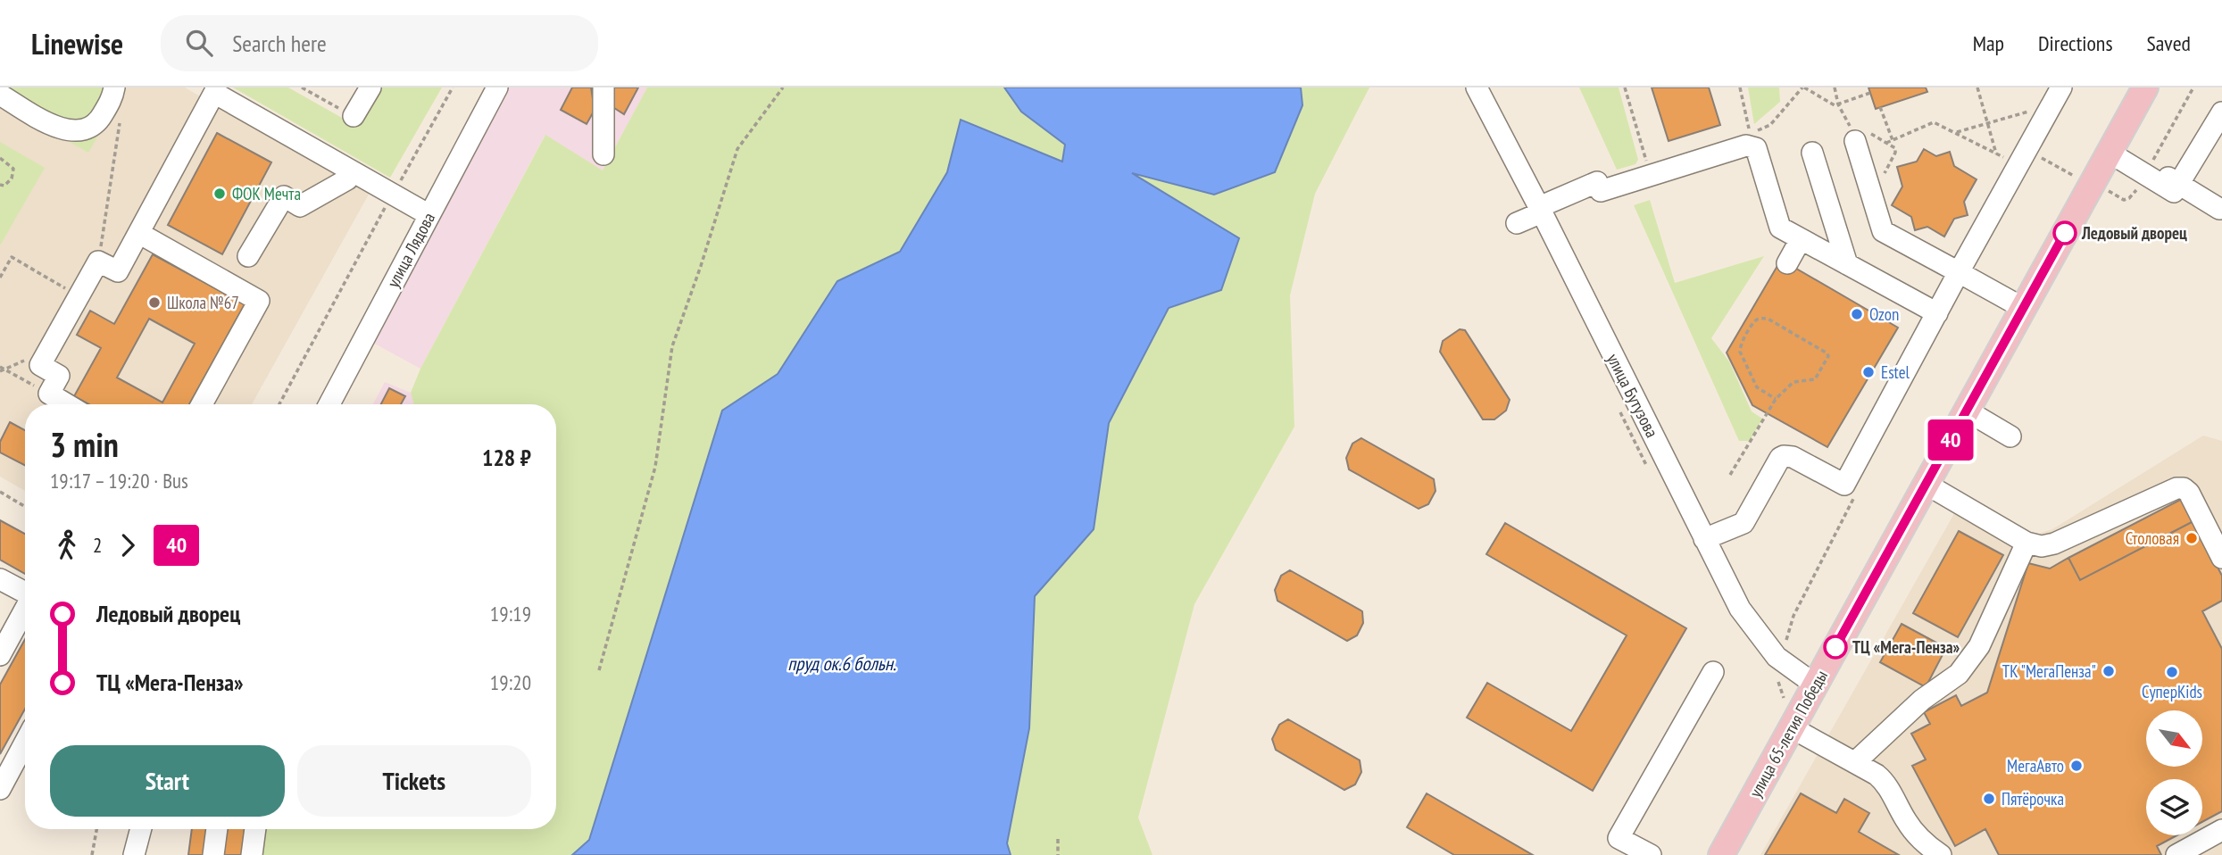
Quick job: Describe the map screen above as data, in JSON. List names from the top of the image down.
{
  "streets": {
    "main road": ["улица 65-летия Победы"],
    "street": ["улица Лядова", "улица Бутузова"]
  },
  "crossings": [
    ["улица Бутузова", "улица 65-летия Победы"]
  ],
  "water": ["пруд ок.6 больн."],
  "places": [
    "ФОК Мечта",
    "Ледовый дворец",
    "Школа №67",
    "Ozon",
    "Estel",
    "Столовая",
    "ТЦ «Мега-Пенза»",
    "ТК \"МегаПенза\"",
    "СуперKids",
    "МегаАвто",
    "Пятёрочка"
  ],
  "lines": ["bus line 40"],
  "north": "bottom right",
  "page": {
    "header": "Linewise",
    "search": "Search here",
    "nav": ["Map", "Directions", "Saved"],
    "on_map": "40",
    "heading": ["3 min", "19:17 – 19:20 · Bus", "128 ₽"],
    "legs": ["2", "40"],
    "list": [
      {
        "name": "Ледовый дворец",
        "value": "19:19"
      },
      {
        "name": "ТЦ «Мега-Пенза»",
        "value": "19:20"
      }
    ],
    "buttons": ["Start", "Tickets"]
  }
}
